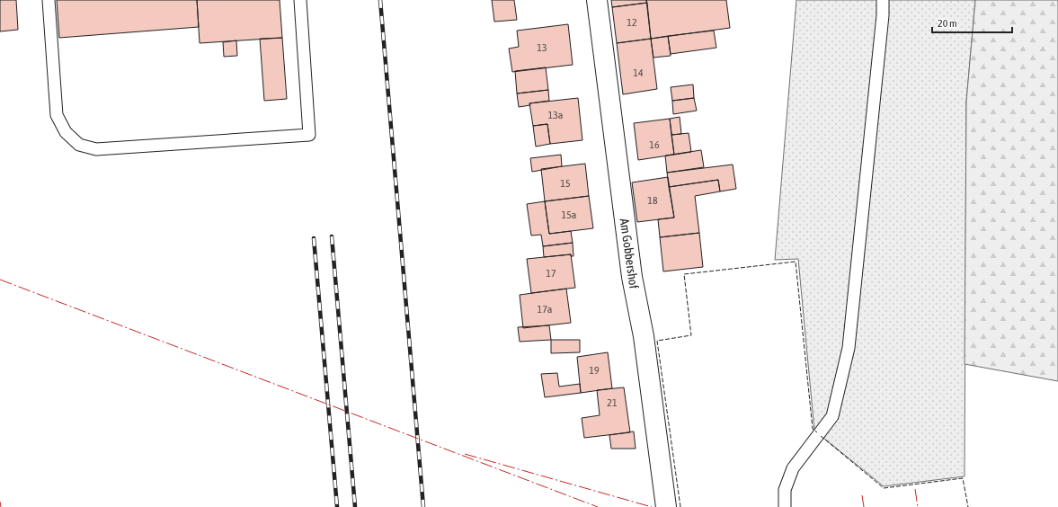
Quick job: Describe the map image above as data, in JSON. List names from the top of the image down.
{
  "streets": {
    "street": ["Am Gobbershof"]
  },
  "house_numbers": [
    "12",
    "13",
    "14",
    "13a",
    "16",
    "15",
    "18",
    "15a",
    "17",
    "17a",
    "19",
    "21"
  ],
  "scale_bar": "20 m"
}
